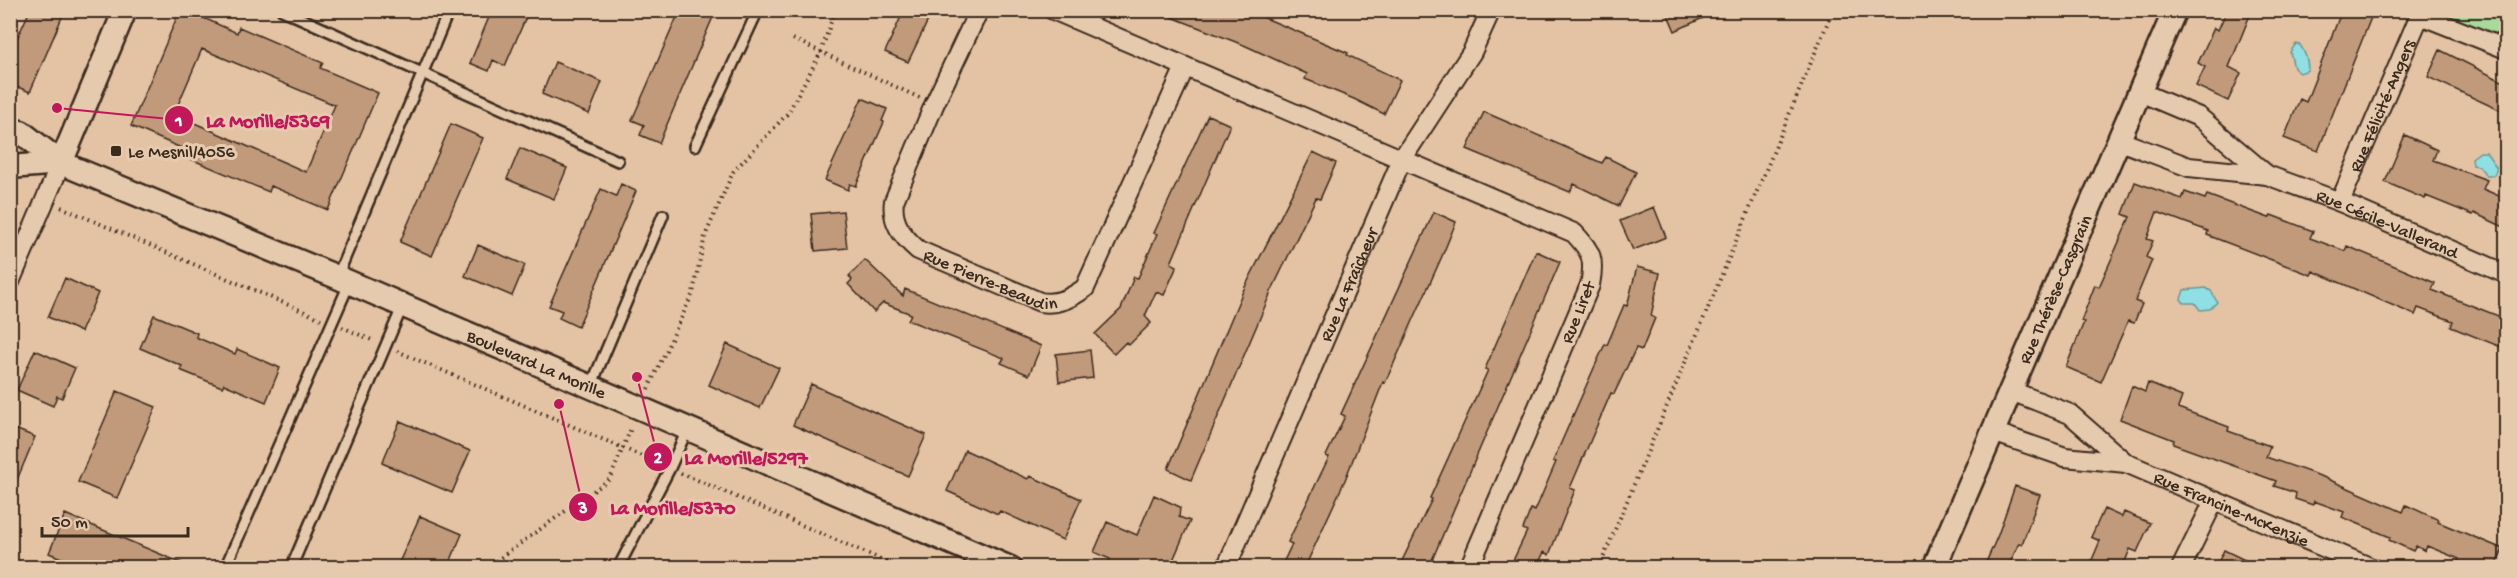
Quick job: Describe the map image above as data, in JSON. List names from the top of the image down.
{
  "streets": {
    "street": [
      "Rue Félicité-Angers",
      "Rue Cécile-Vallerand",
      "Rue Pierre-Beaudin",
      "Rue La Fraîcheur",
      "Rue Thérèse-Casgrain",
      "Rue Liret",
      "Boulevard La Morille",
      "Rue Francine-McKenzie"
    ]
  },
  "crossings": [
    ["Rue Félicité-Angers", "Rue Cécile-Vallerand"],
    ["Rue Cécile-Vallerand", "Rue Thérèse-Casgrain"],
    ["Rue La Fraîcheur", "Rue Liret"],
    ["Rue Thérèse-Casgrain", "Rue Francine-McKenzie"]
  ],
  "places": {
    "other": ["La Morille/5369", "La Morille/5297", "La Morille/5370"],
    "transit": ["Le Mesnil/4056"]
  },
  "scale_bar": "50 m"
}
